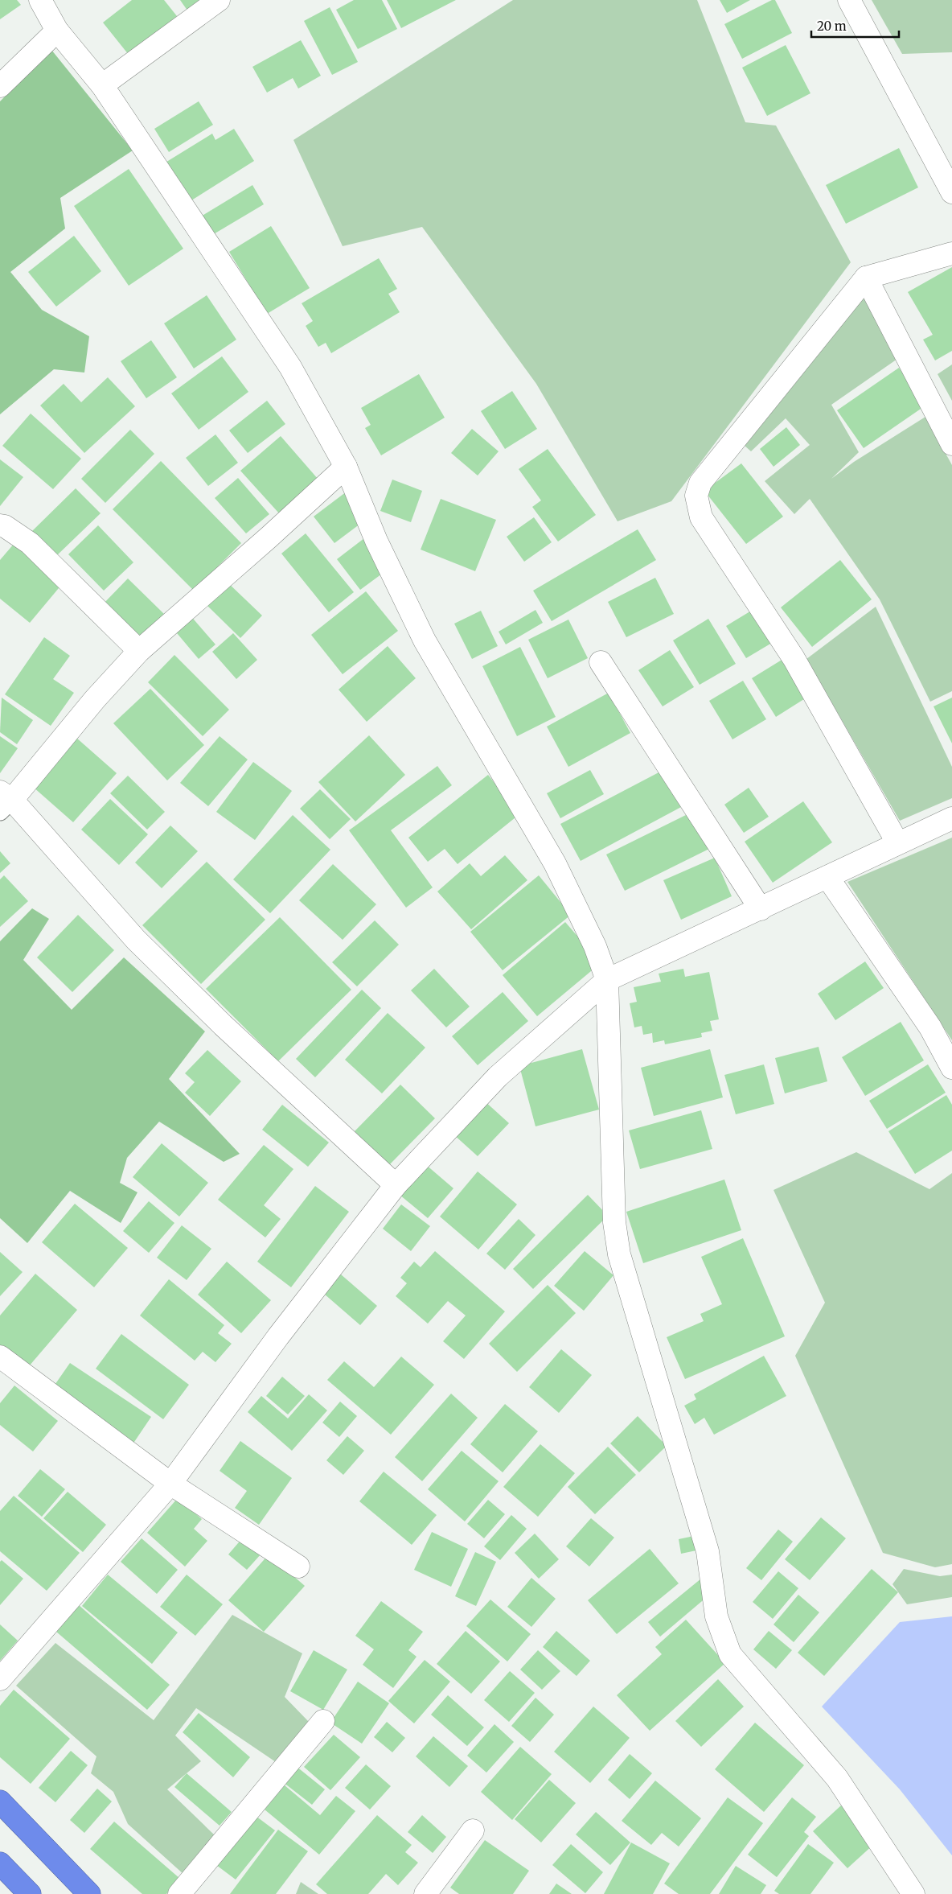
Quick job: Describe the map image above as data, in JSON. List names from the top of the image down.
{
  "scale_bar": "20 m"
}
